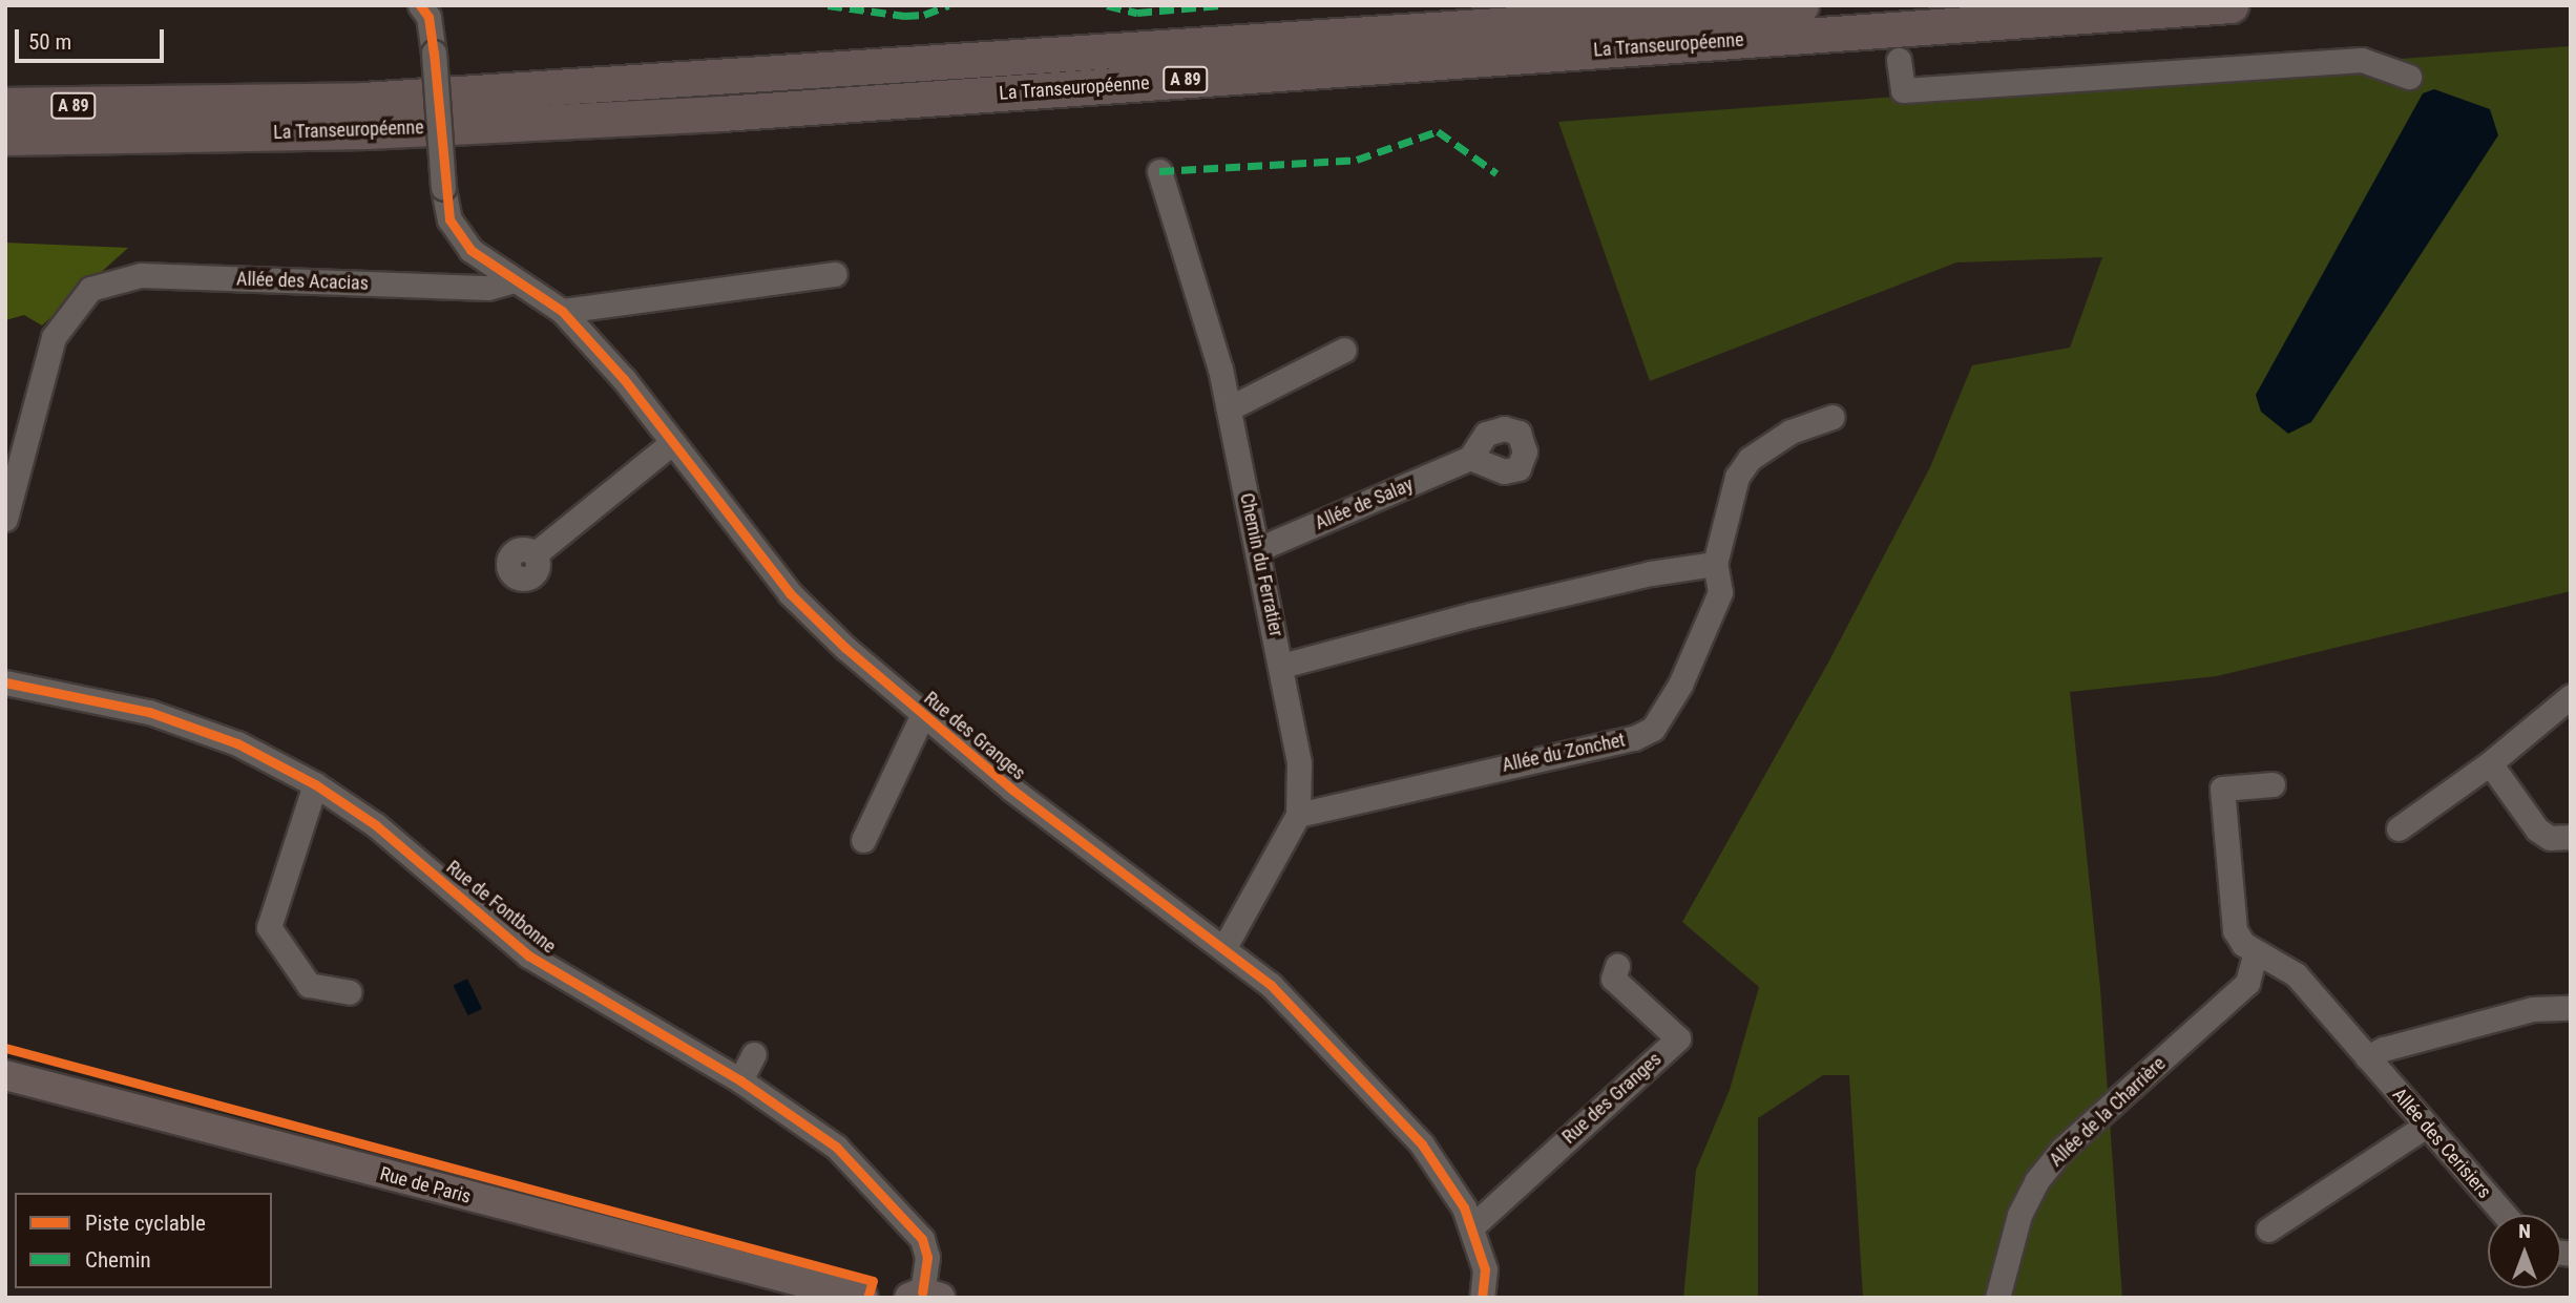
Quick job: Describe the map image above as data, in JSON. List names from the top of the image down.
{
  "streets": {
    "highway": ["La Transeuropéenne", "A 89"],
    "main road": ["Rue de Paris"],
    "street": [
      "Allée des Acacias",
      "Allée de Salay",
      "Chemin du Ferratier",
      "Rue des Granges",
      "Allée du Zonchet",
      "Rue de Fontbonne",
      "Allée de la Charrière",
      "Allée des Cerisiers"
    ]
  },
  "crossings": [
    ["Allée des Acacias", "Rue des Granges"],
    ["Allée de Salay", "Chemin du Ferratier"],
    ["Chemin du Ferratier", "Rue des Granges"],
    ["Chemin du Ferratier", "Allée du Zonchet"],
    ["Allée de la Charrière", "Allée des Cerisiers"]
  ],
  "legend": ["Piste cyclable", "Chemin"],
  "scale_bar": "50 m",
  "north": "top"
}
